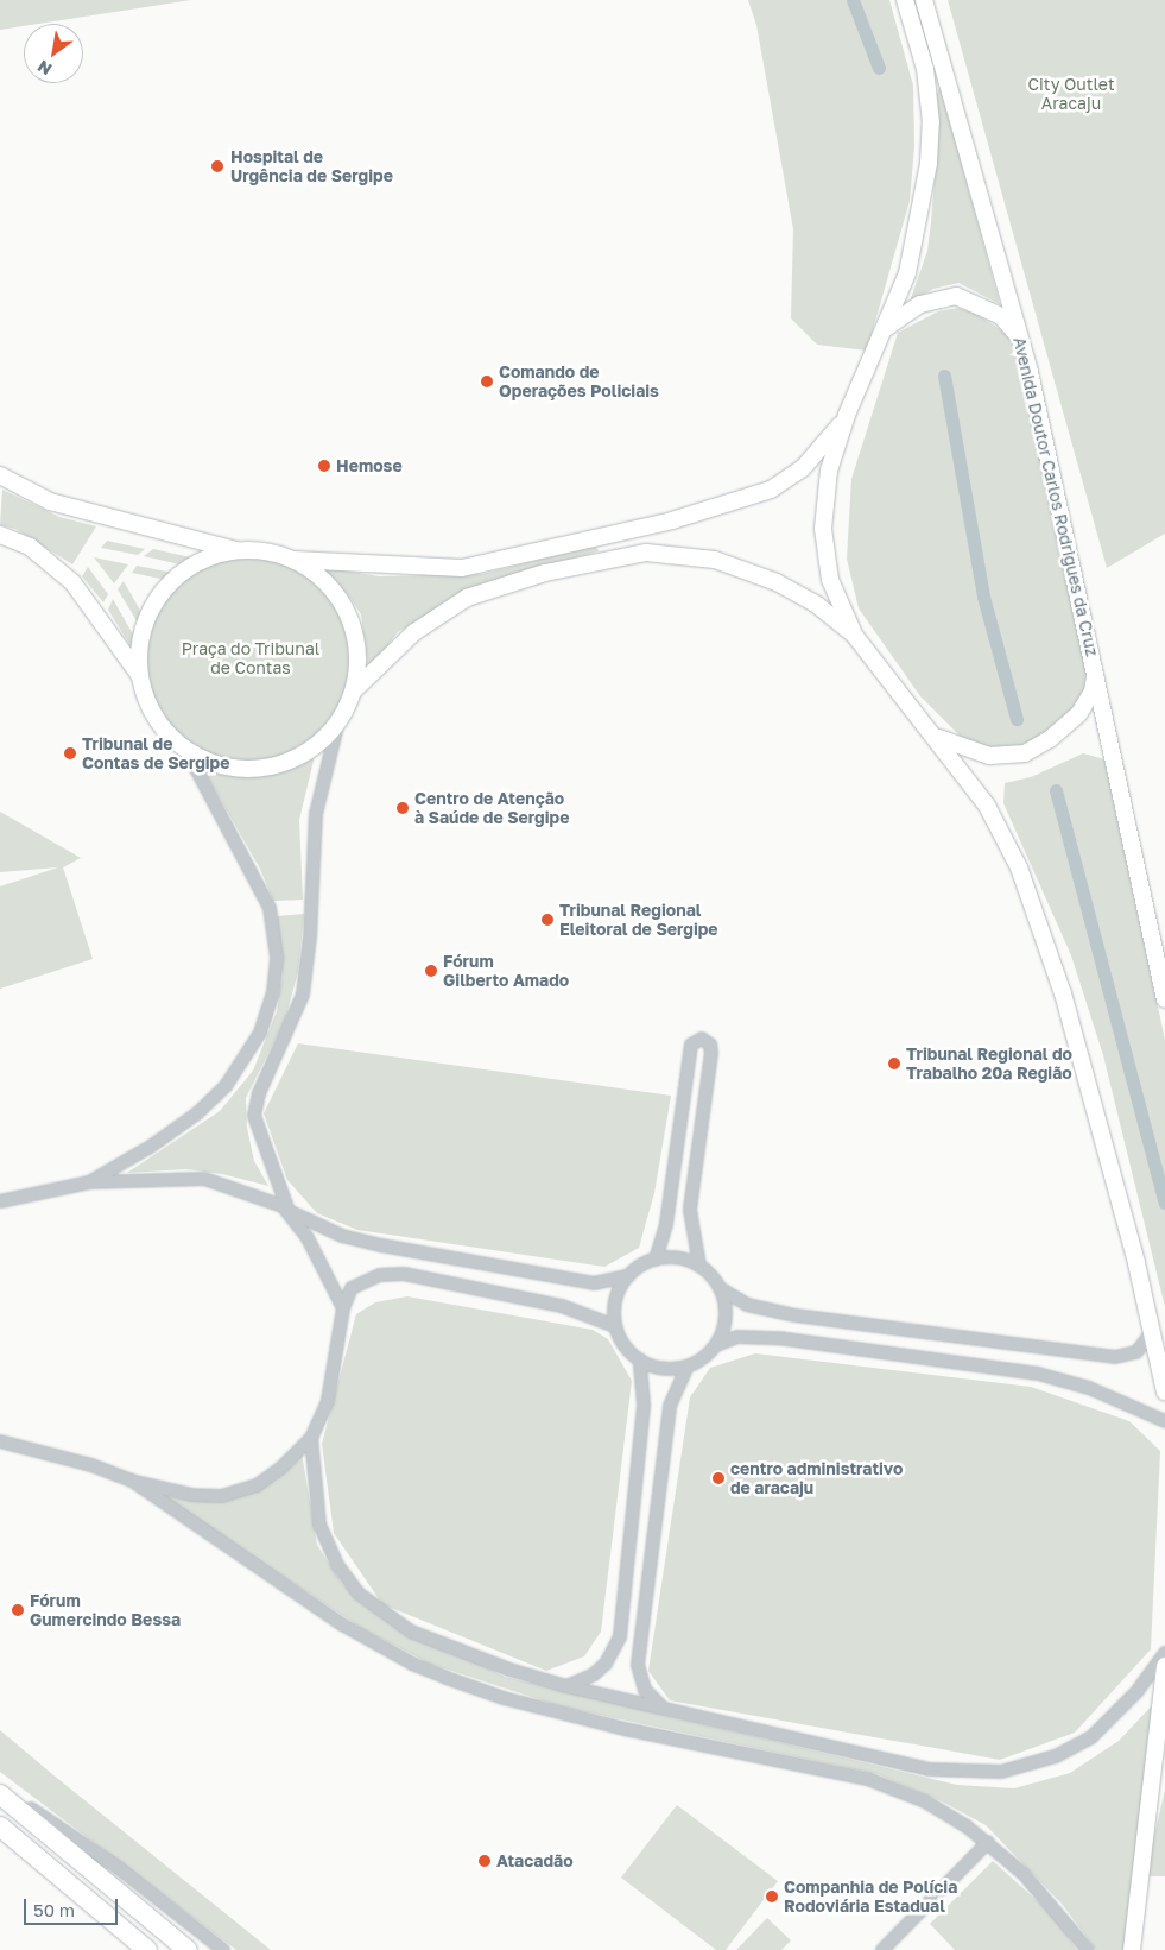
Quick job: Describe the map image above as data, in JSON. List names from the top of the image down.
{
  "streets": {
    "main road": ["Avenida Doutor Carlos Rodrigues da Cruz"]
  },
  "parks": ["City Outlet Aracaju", "Praça do Tribunal de Contas"],
  "places": [
    "Hospital de Urgência de Sergipe",
    "Comando de Operações Policiais",
    "Hemose",
    "Tribunal de Contas de Sergipe",
    "Centro de Atenção à Saúde de Sergipe",
    "Tribunal Regional Eleitoral de Sergipe",
    "Fórum Gilberto Amado",
    "Tribunal Regional do Trabalho 20ª Região",
    "centro administrativo de aracaju",
    "Fórum Gumercindo Bessa",
    "Atacadão",
    "Companhia de Polícia Rodoviária Estadual"
  ],
  "scale_bar": "50 m",
  "north": "bottom left"
}
